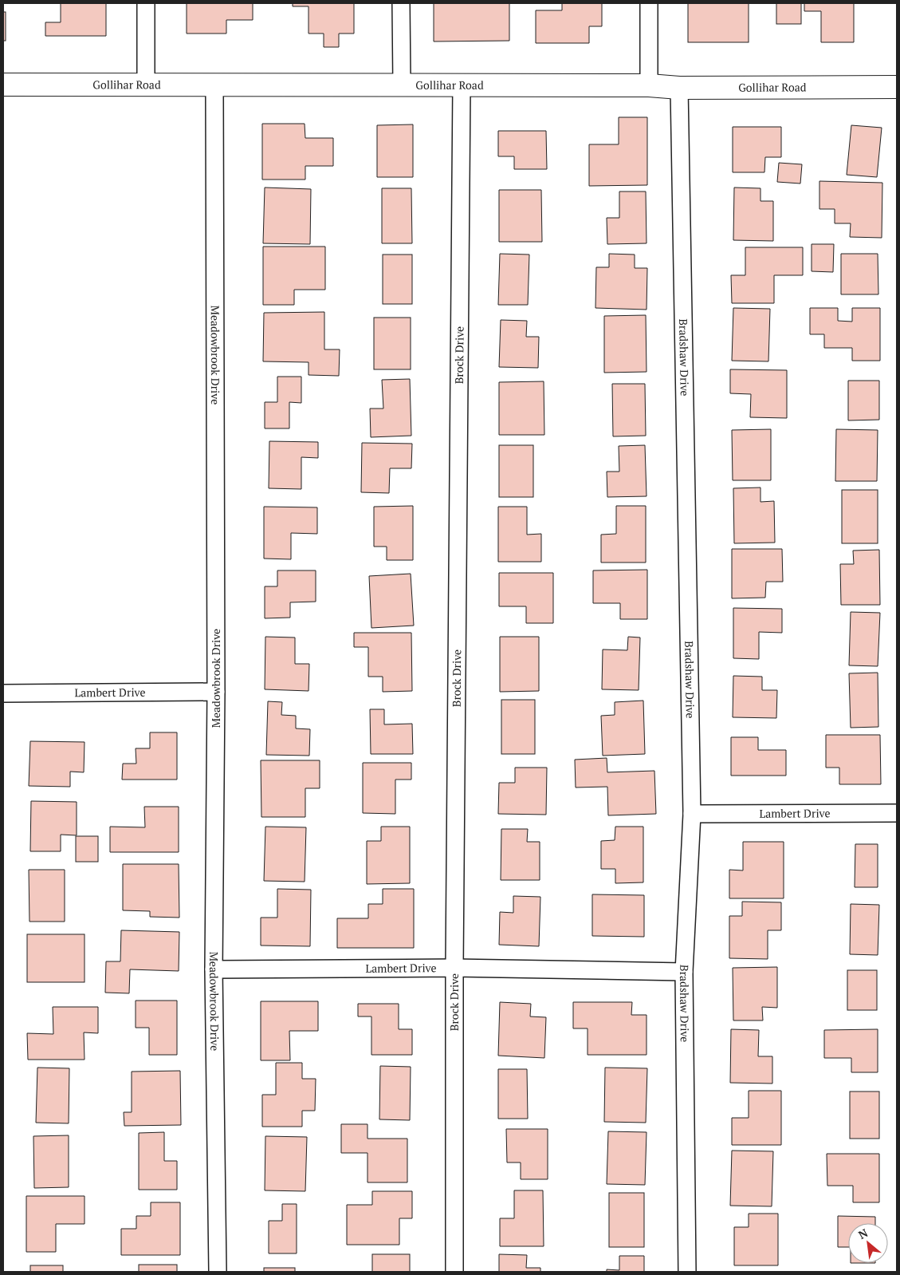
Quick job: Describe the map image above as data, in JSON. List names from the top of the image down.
{
  "streets": {
    "street": [
      "Gollihar Road",
      "Meadowbrook Drive",
      "Brock Drive",
      "Bradshaw Drive",
      "Lambert Drive"
    ]
  },
  "crossings": [
    ["Gollihar Road", "Meadowbrook Drive"],
    ["Gollihar Road", "Brock Drive"],
    ["Gollihar Road", "Bradshaw Drive"],
    ["Meadowbrook Drive", "Lambert Drive"],
    ["Brock Drive", "Lambert Drive"],
    ["Bradshaw Drive", "Lambert Drive"]
  ],
  "north": "top left"
}
